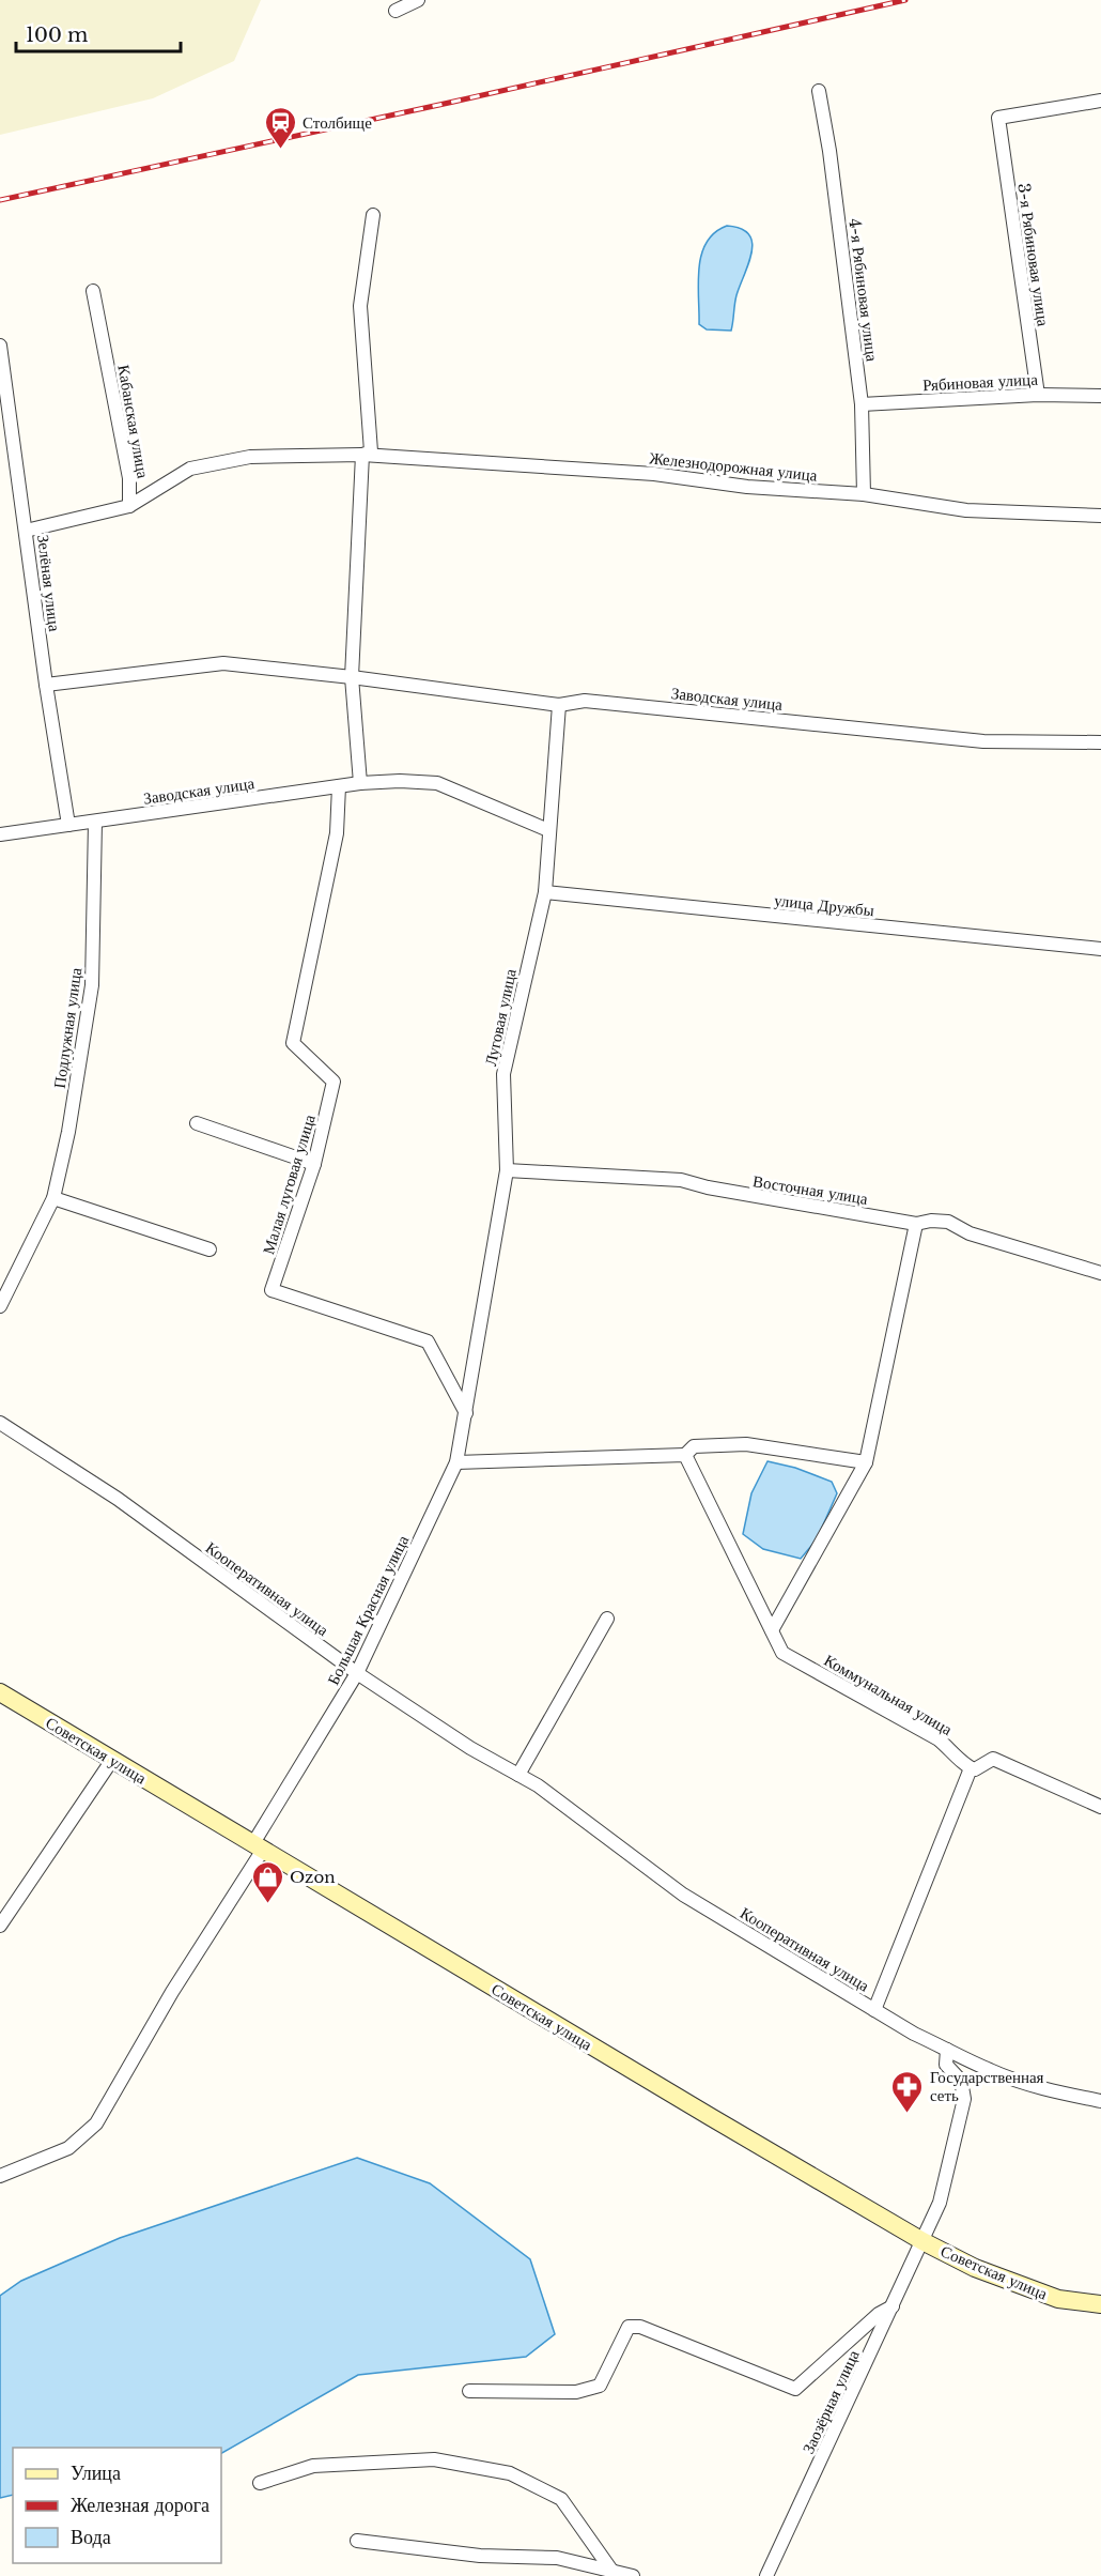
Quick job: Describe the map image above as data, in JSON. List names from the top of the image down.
{
  "streets": {
    "street": [
      "3-я Рябиновая улица",
      "4-я Рябиновая улица",
      "Рябиновая улица",
      "Кабанская улица",
      "Железнодорожная улица",
      "Зелёная улица",
      "Заводская улица",
      "улица Дружбы",
      "Луговая улица",
      "Подлужная улица",
      "Малая луговая улица",
      "Восточная улица",
      "Кооперативная улица",
      "Большая Красная улица",
      "Коммунальная улица",
      "Советская улица",
      "Заозёрная улица"
    ]
  },
  "crossings": [
    ["3-я Рябиновая улица", "Рябиновая улица"],
    ["4-я Рябиновая улица", "Рябиновая улица"],
    ["4-я Рябиновая улица", "Железнодорожная улица"],
    ["Кабанская улица", "Железнодорожная улица"],
    ["Зелёная улица", "Заводская улица"],
    ["Заводская улица", "Луговая улица"],
    ["Заводская улица", "Подлужная улица"],
    ["Заводская улица", "Малая луговая улица"],
    ["улица Дружбы", "Луговая улица"],
    ["Луговая улица", "Малая луговая улица"],
    ["Луговая улица", "Восточная улица"],
    ["Луговая улица", "Большая Красная улица"],
    ["Малая луговая улица", "Большая Красная улица"],
    ["Кооперативная улица", "Большая Красная улица"],
    ["Кооперативная улица", "Заозёрная улица"],
    ["Большая Красная улица", "Советская улица"],
    ["Советская улица", "Заозёрная улица"]
  ],
  "places": {
    "station": ["Столбище"],
    "shop": ["Ozon"],
    "pharmacy": ["Государственная сеть"]
  },
  "legend": ["Улица", "Железная дорога", "Вода"],
  "scale_bar": "100 m"
}
